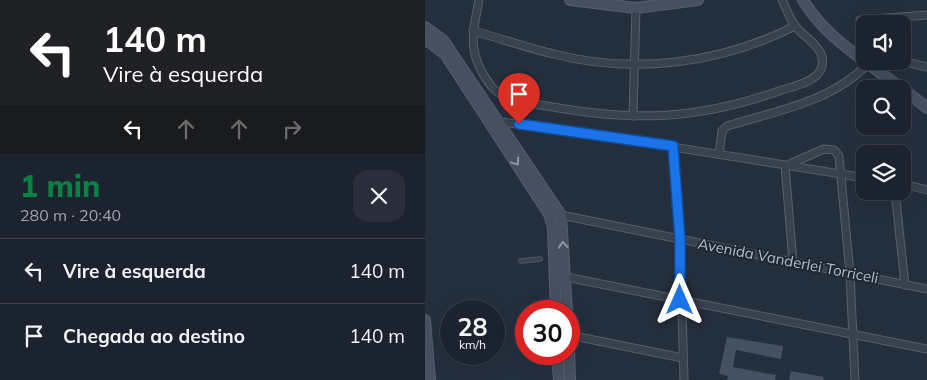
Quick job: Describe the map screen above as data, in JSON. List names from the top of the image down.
{
  "streets": {
    "street": ["Avenida Vanderlei Torriceli"]
  },
  "page": {
    "turn": ["140 m", "Vire à esquerda"],
    "heading": ["1 min", "280 m · 20:40"],
    "list": [
      {
        "name": "Vire à esquerda",
        "value": "140 m"
      },
      {
        "name": "Chegada ao destino",
        "value": "140 m"
      }
    ],
    "speed": "28 km/h",
    "limit": "30"
  }
}
